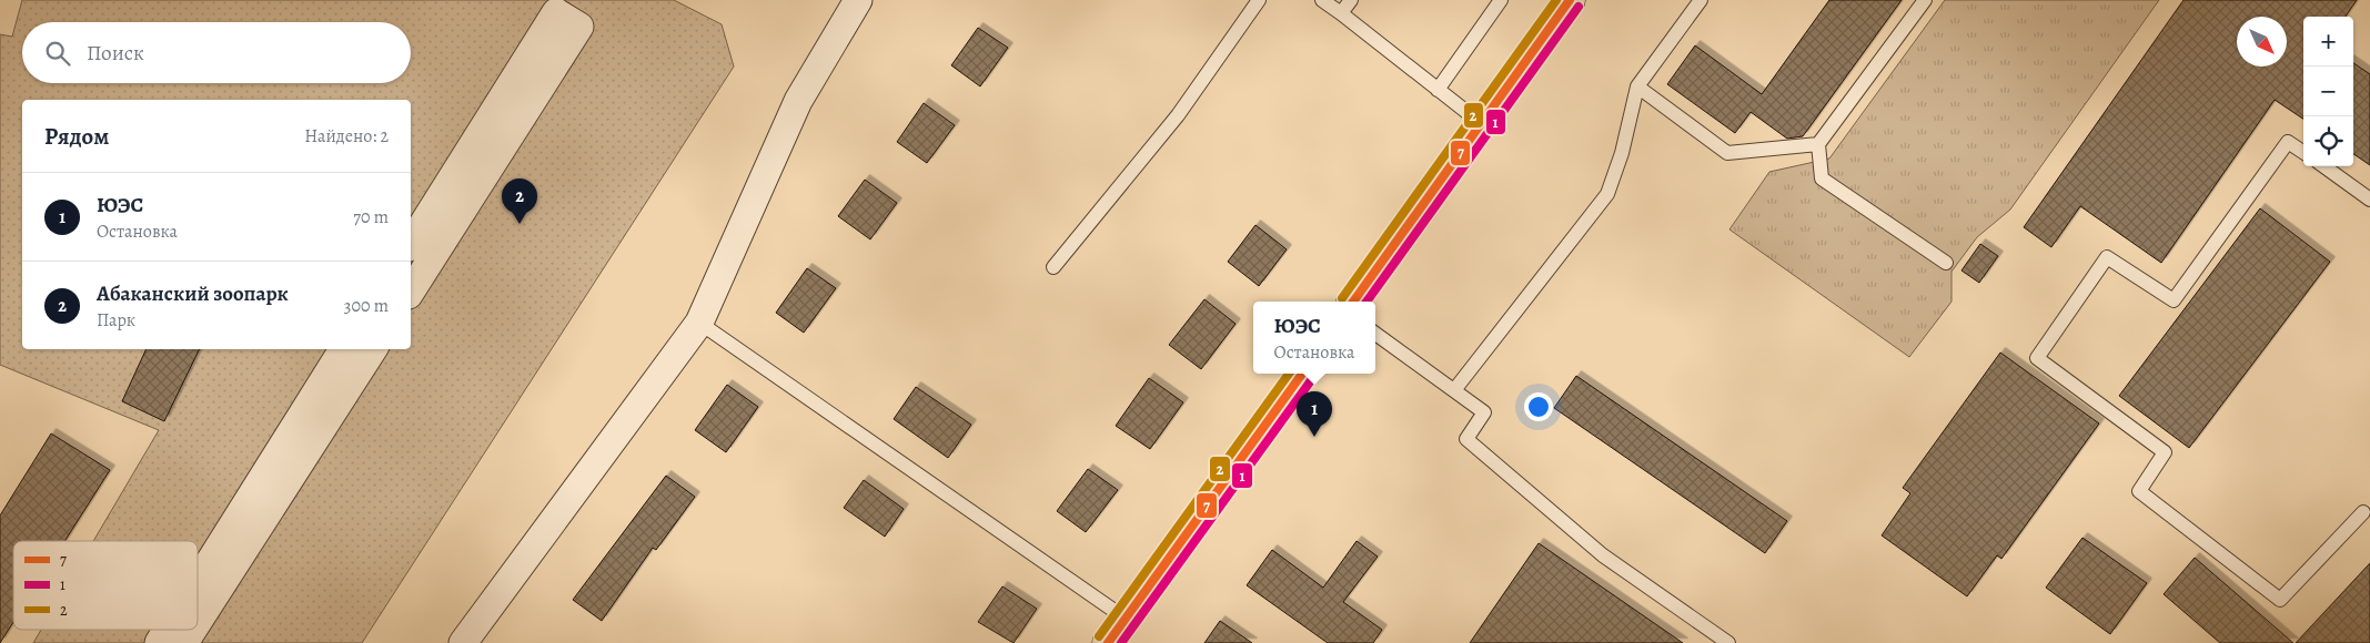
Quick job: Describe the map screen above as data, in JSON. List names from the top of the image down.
{
  "lines": ["transit line 7", "transit line 2", "transit line 1"],
  "legend": ["7", "1", "2"],
  "north": "bottom right",
  "page": {
    "map_buttons": ["+", "−"],
    "search": "Поиск",
    "heading": ["Рядом", "Найдено: 2"],
    "list": [
      {
        "mark": "1",
        "name": "ЮЭС",
        "note": "Остановка",
        "value": "70 m"
      },
      {
        "mark": "2",
        "name": "Абаканский зоопарк",
        "note": "Парк",
        "value": "300 m"
      }
    ],
    "pins": ["2", "1"],
    "popup": ["ЮЭС", "Остановка"]
  }
}
